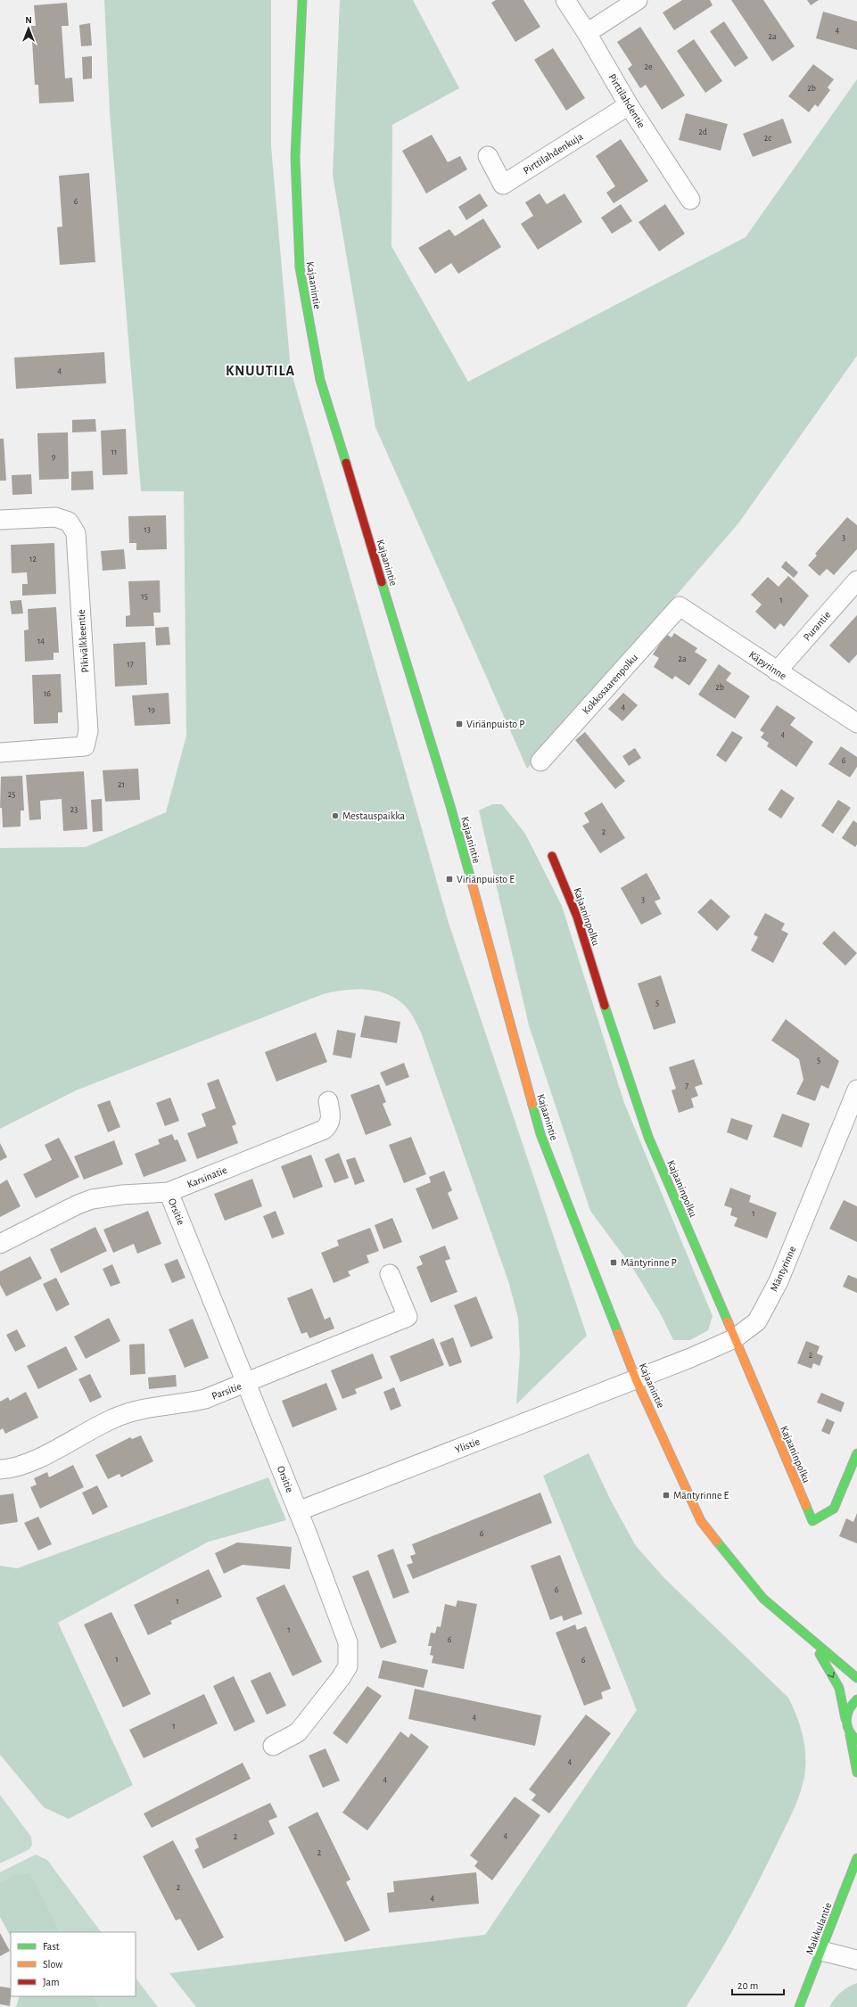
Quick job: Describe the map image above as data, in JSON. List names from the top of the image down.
{
  "streets": {
    "main road": ["Kajaanintie", "Kajaaninpolku", "Maikkulantie"],
    "street": [
      "Pirttilahdentie",
      "Pirttilahdenkuja",
      "Purantie",
      "Pikivälkkeentie",
      "Käpyrinne",
      "Kokkosaarenpolku",
      "Karsinatie",
      "Orsitie",
      "Mäntyrinne",
      "Parsitie",
      "Ylistie"
    ]
  },
  "crossings": [
    ["Pirttilahdentie", "Pirttilahdenkuja"],
    ["Kajaanintie", "Mäntyrinne"],
    ["Kajaanintie", "Ylistie"],
    ["Purantie", "Käpyrinne"],
    ["Käpyrinne", "Kokkosaarenpolku"],
    ["Kajaaninpolku", "Mäntyrinne"],
    ["Karsinatie", "Orsitie"],
    ["Orsitie", "Parsitie"],
    ["Orsitie", "Ylistie"],
    ["Mäntyrinne", "Ylistie"]
  ],
  "districts": ["KNUUTILA"],
  "places": {
    "transit": [
      "Viriänpuisto P",
      "Viriänpuisto E",
      "Mäntyrinne P",
      "Mäntyrinne E"
    ],
    "other": ["Mestauspaikka"]
  },
  "house_numbers": [
    "4",
    "2a",
    "2e",
    "2b",
    "2d",
    "2c",
    "6",
    "4",
    "11",
    "9",
    "13",
    "3",
    "12",
    "15",
    "1",
    "14",
    "2a",
    "17",
    "2b",
    "16",
    "4",
    "19",
    "4",
    "6",
    "21",
    "25",
    "23",
    "2",
    "3",
    "5",
    "5",
    "7",
    "1",
    "2",
    "6",
    "6",
    "1",
    "1",
    "6",
    "1",
    "6",
    "4",
    "1",
    "4",
    "4",
    "4",
    "2",
    "2",
    "2",
    "4"
  ],
  "legend": ["Fast", "Slow", "Jam"],
  "scale_bar": "20 m",
  "north": "top"
}
